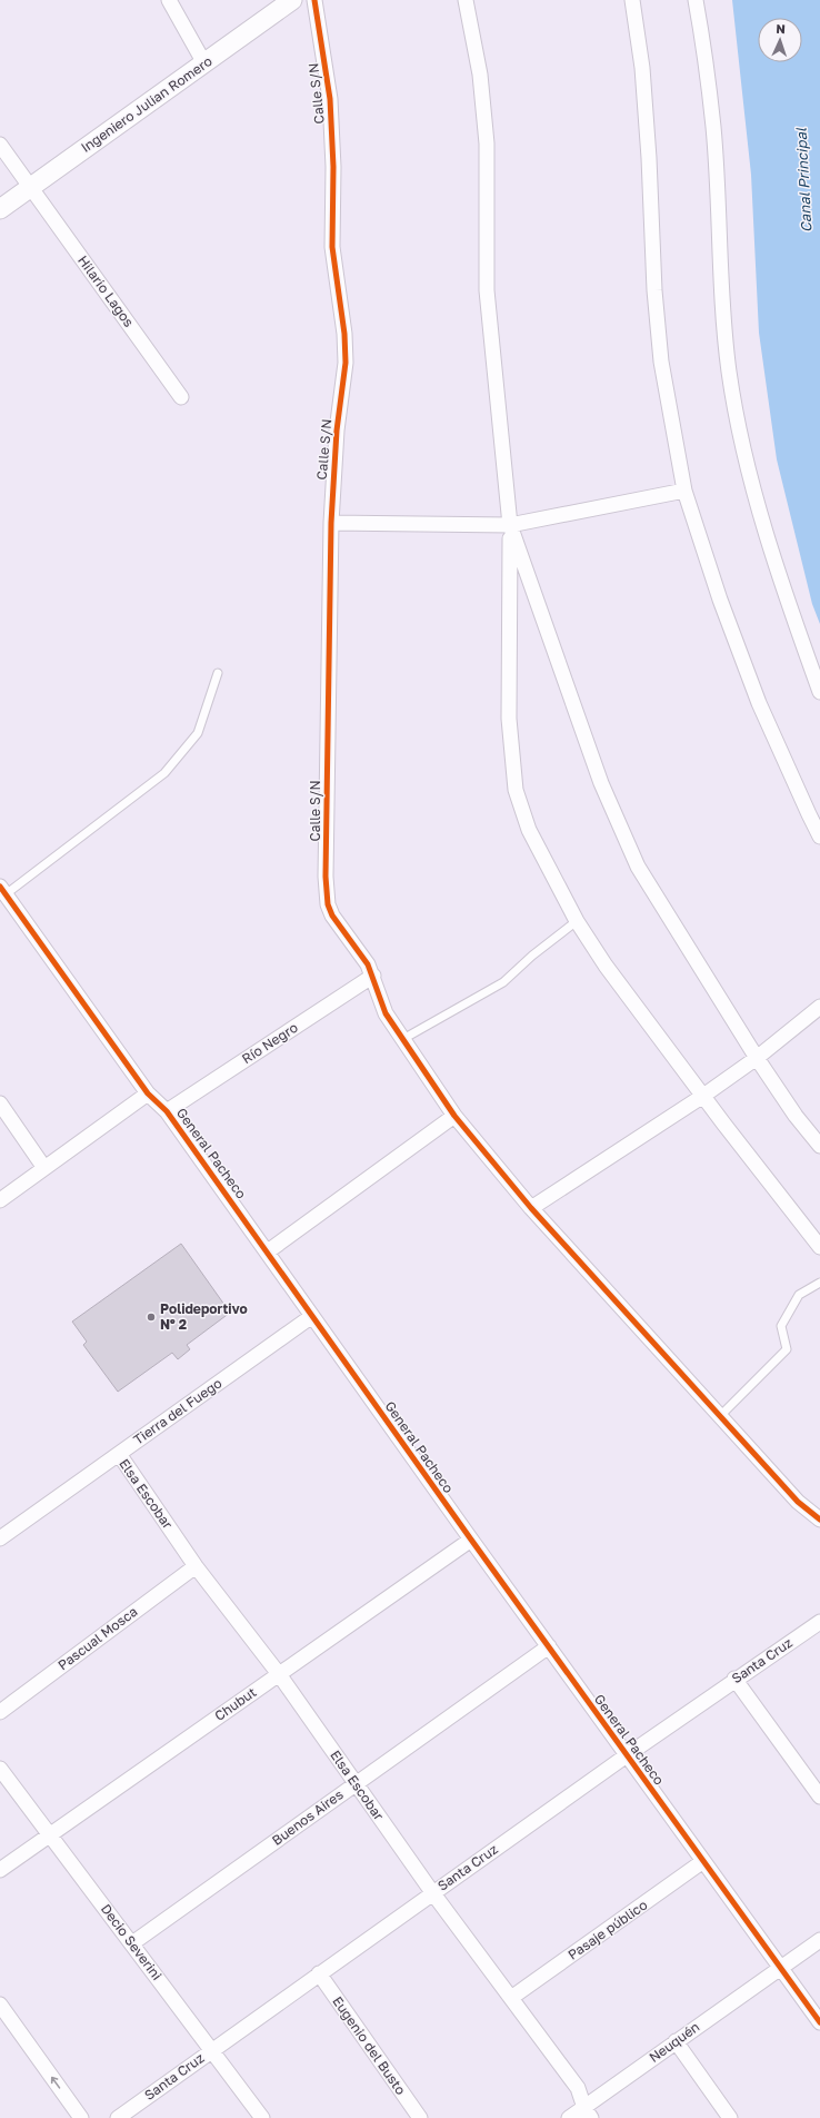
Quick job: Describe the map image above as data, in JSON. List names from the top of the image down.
{
  "streets": {
    "street": [
      "Calle S/N",
      "Ingeniero Julian Romero",
      "Hilario Lagos",
      "Río Negro",
      "General Pacheco",
      "Tierra del Fuego",
      "Elsa Escobar",
      "Pascual Mosca",
      "Santa Cruz",
      "Chubut",
      "Buenos Aires",
      "Pasaje público",
      "Decio Severini",
      "Neuquén",
      "Eugenio del Busto"
    ]
  },
  "crossings": [
    ["Calle S/N", "Río Negro"],
    ["Ingeniero Julian Romero", "Hilario Lagos"],
    ["Río Negro", "General Pacheco"],
    ["General Pacheco", "Tierra del Fuego"],
    ["General Pacheco", "Santa Cruz"],
    ["General Pacheco", "Chubut"],
    ["General Pacheco", "Buenos Aires"],
    ["General Pacheco", "Pasaje público"],
    ["General Pacheco", "Neuquén"],
    ["Tierra del Fuego", "Elsa Escobar"],
    ["Elsa Escobar", "Pascual Mosca"],
    ["Elsa Escobar", "Santa Cruz"],
    ["Elsa Escobar", "Chubut"],
    ["Elsa Escobar", "Buenos Aires"],
    ["Elsa Escobar", "Pasaje público"],
    ["Elsa Escobar", "Neuquén"],
    ["Santa Cruz", "Decio Severini"],
    ["Santa Cruz", "Eugenio del Busto"],
    ["Chubut", "Decio Severini"],
    ["Buenos Aires", "Decio Severini"]
  ],
  "water": ["Canal Principal"],
  "places": ["Polideportivo Nº 2"],
  "north": "top"
}
